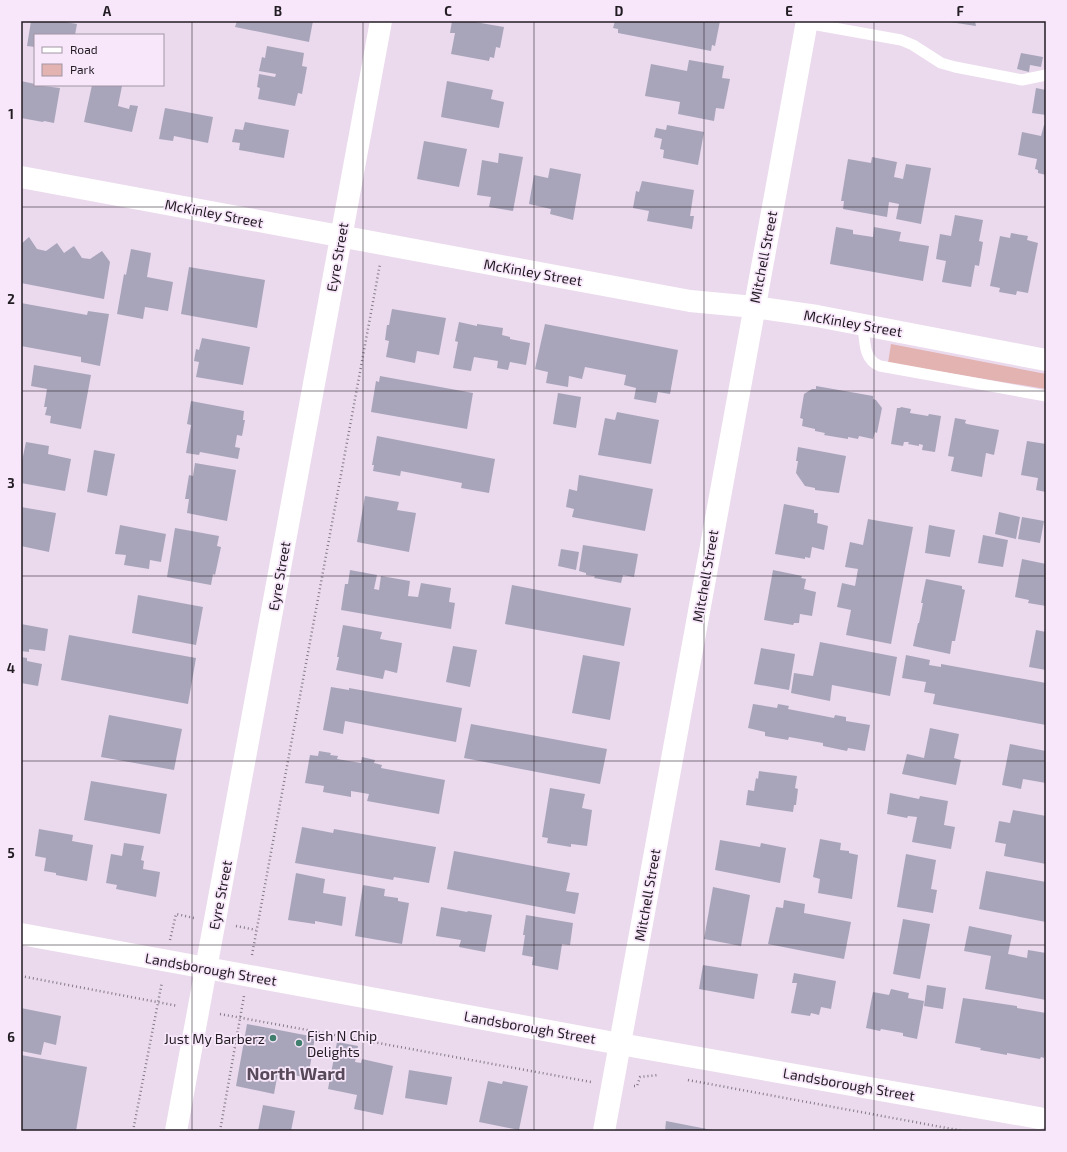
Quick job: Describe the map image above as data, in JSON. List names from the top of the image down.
{
  "streets": {
    "street": [
      "McKinley Street",
      "Eyre Street",
      "Mitchell Street",
      "Landsborough Street"
    ]
  },
  "crossings": [
    ["McKinley Street", "Eyre Street"],
    ["McKinley Street", "Mitchell Street"],
    ["Eyre Street", "Landsborough Street"],
    ["Mitchell Street", "Landsborough Street"]
  ],
  "districts": ["North Ward"],
  "places": ["Just My Barberz", "Fish N Chip Delights"],
  "legend": ["Road", "Park"],
  "grid": {
    "columns": [
      "A",
      "B",
      "C",
      "D",
      "E",
      "F"
    ],
    "rows": [
      "1",
      "2",
      "3",
      "4",
      "5",
      "6"
    ]
  }
}
